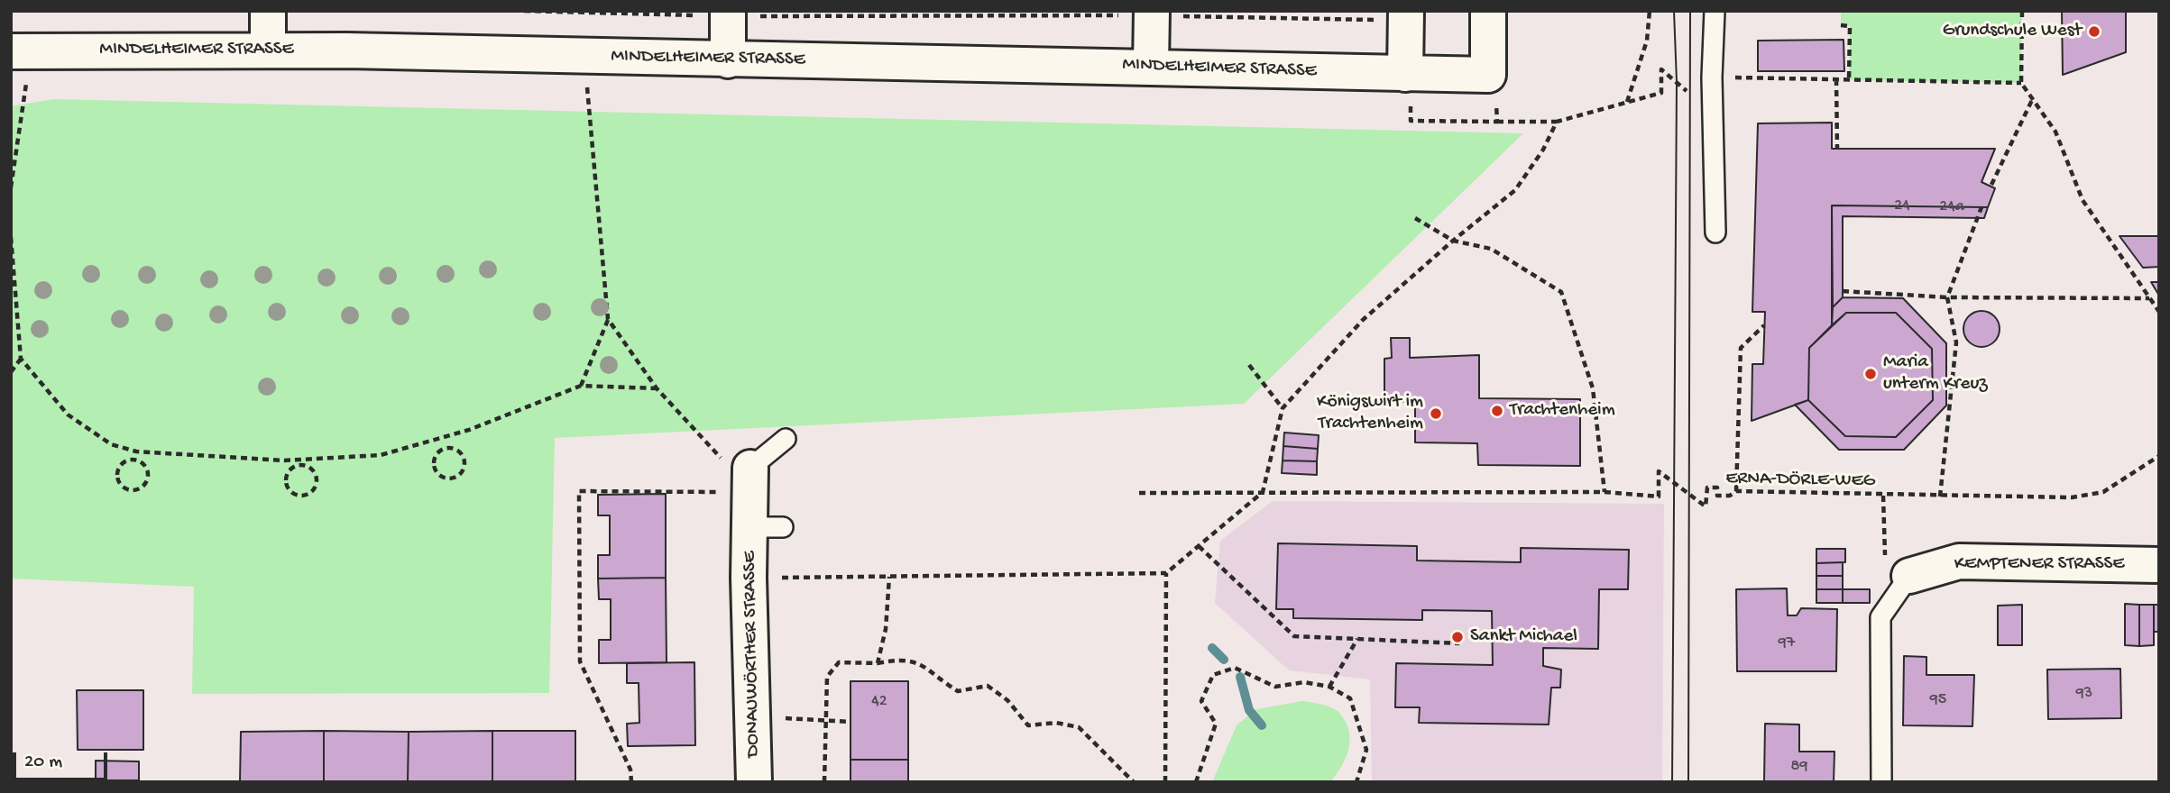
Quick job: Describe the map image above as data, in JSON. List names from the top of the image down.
{
  "streets": {
    "street": ["MINDELHEIMER STRASSE", "KEMPTENER STRASSE", "DONAUWÖRTHER STRASSE"],
    "path": ["ERNA-DÖRLE-WEG"]
  },
  "places": [
    "Grundschule West",
    "Maria unterm Kreuz",
    "Trachtenheim",
    "Königswirt im Trachtenheim",
    "Sankt Michael"
  ],
  "house_numbers": [
    "24",
    "24a",
    "97",
    "93",
    "95",
    "42",
    "89"
  ],
  "scale_bar": "20 m"
}
